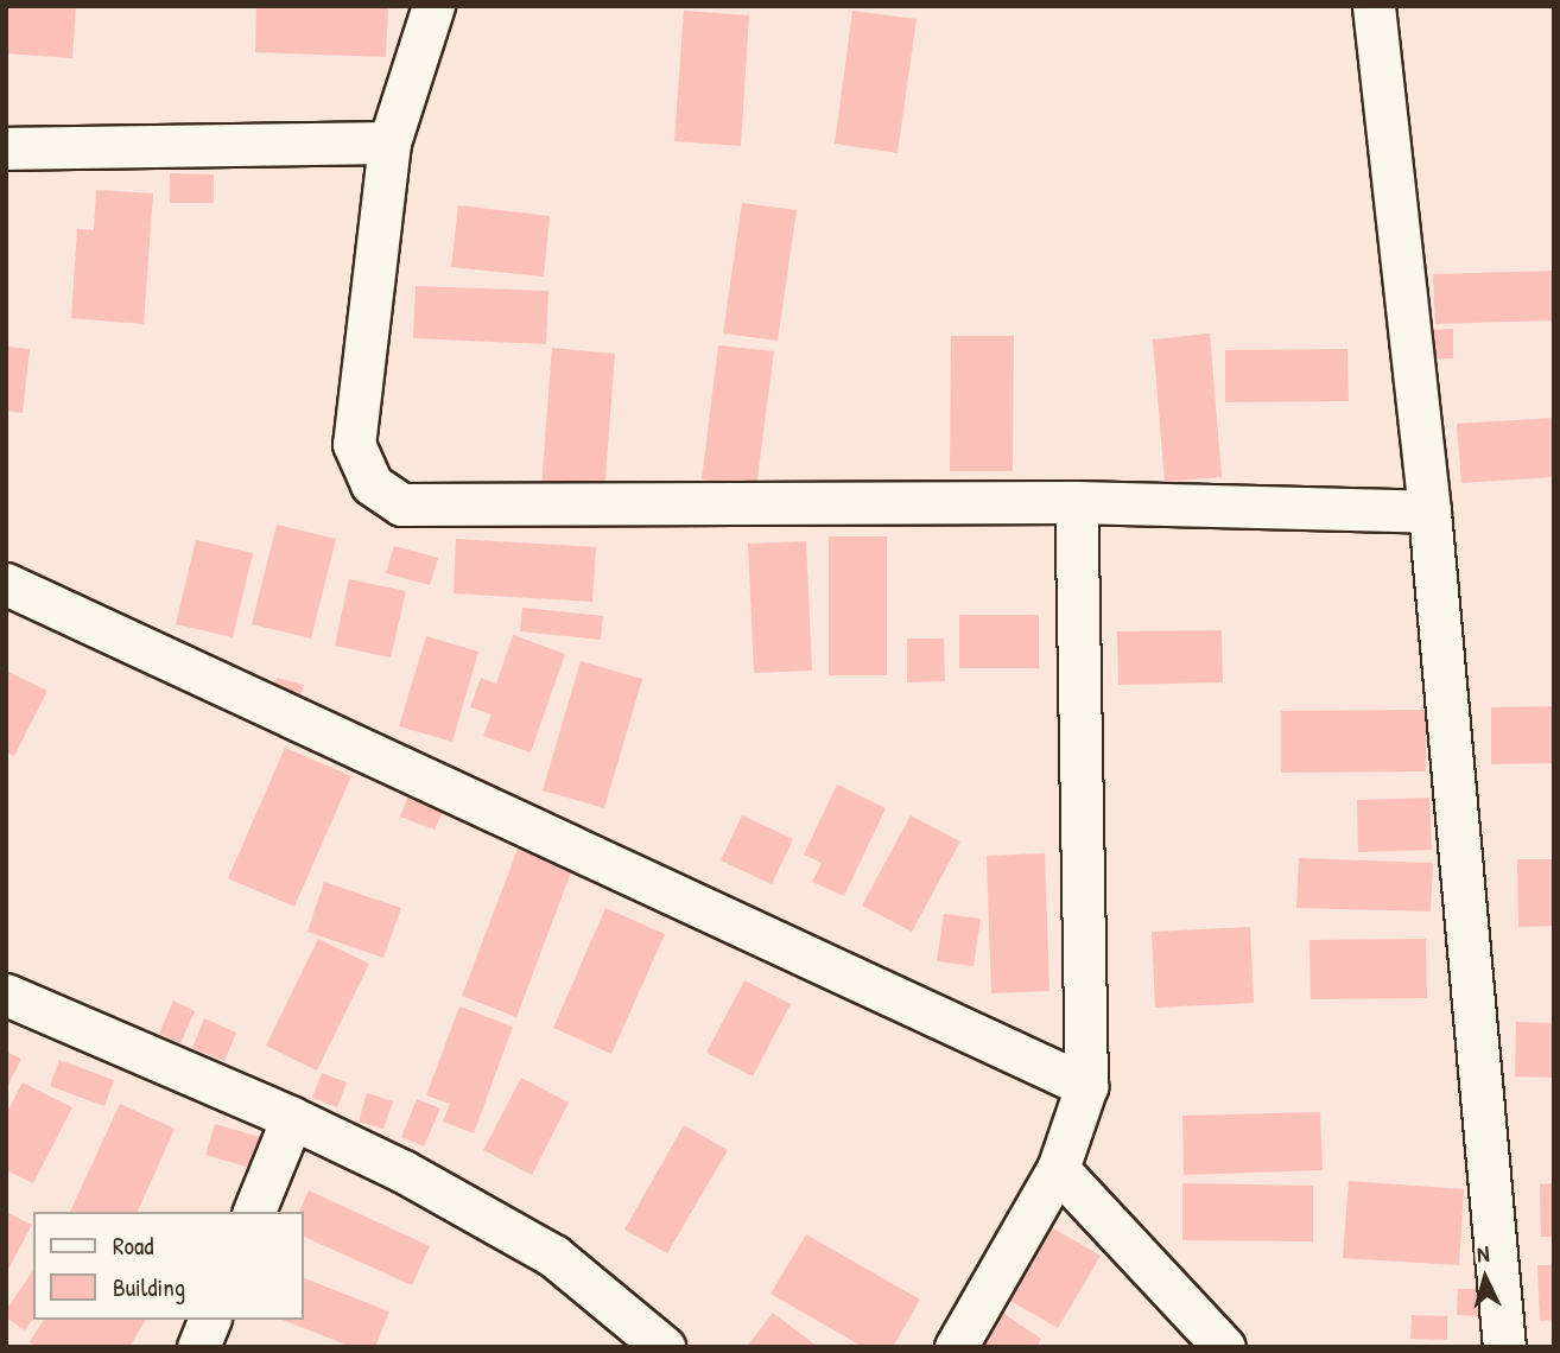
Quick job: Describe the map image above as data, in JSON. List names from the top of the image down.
{
  "legend": ["Road", "Building"],
  "north": "top"
}
